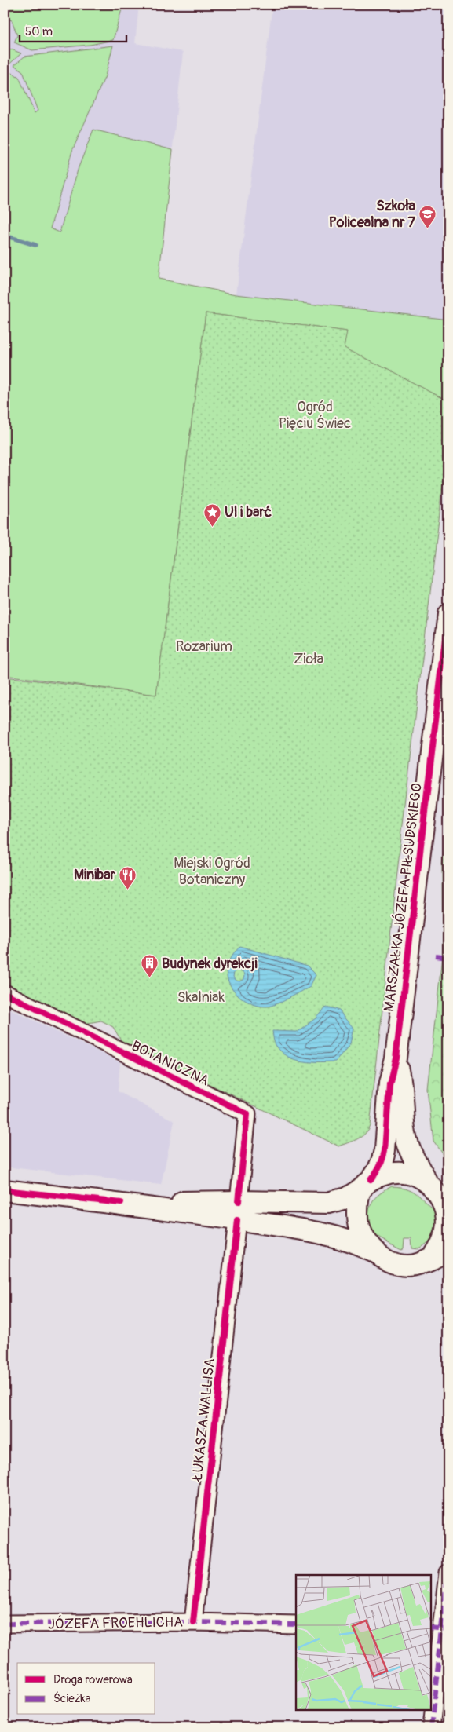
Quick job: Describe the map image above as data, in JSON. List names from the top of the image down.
{
  "streets": {
    "street": [
      "MARSZAŁKA JÓZEFA PIŁSUDSKIEGO",
      "BOTANICZNA",
      "ŁUKASZA WALLISA",
      "JÓZEFA FROEHLICHA"
    ]
  },
  "crossings": [
    ["BOTANICZNA", "ŁUKASZA WALLISA"],
    ["ŁUKASZA WALLISA", "JÓZEFA FROEHLICHA"]
  ],
  "parks": [
    "Ogród Pięciu Świec",
    "Rozarium",
    "Zioła",
    "Miejski Ogród Botaniczny",
    "Skalniak"
  ],
  "places": {
    "school or university": ["Szkoła Policealna nr 7"],
    "place": ["Ul i barć"],
    "restaurant": ["Minibar"],
    "building": ["Budynek dyrekcji"]
  },
  "legend": ["Droga rowerowa", "Ścieżka"],
  "scale_bar": "50 m"
}
